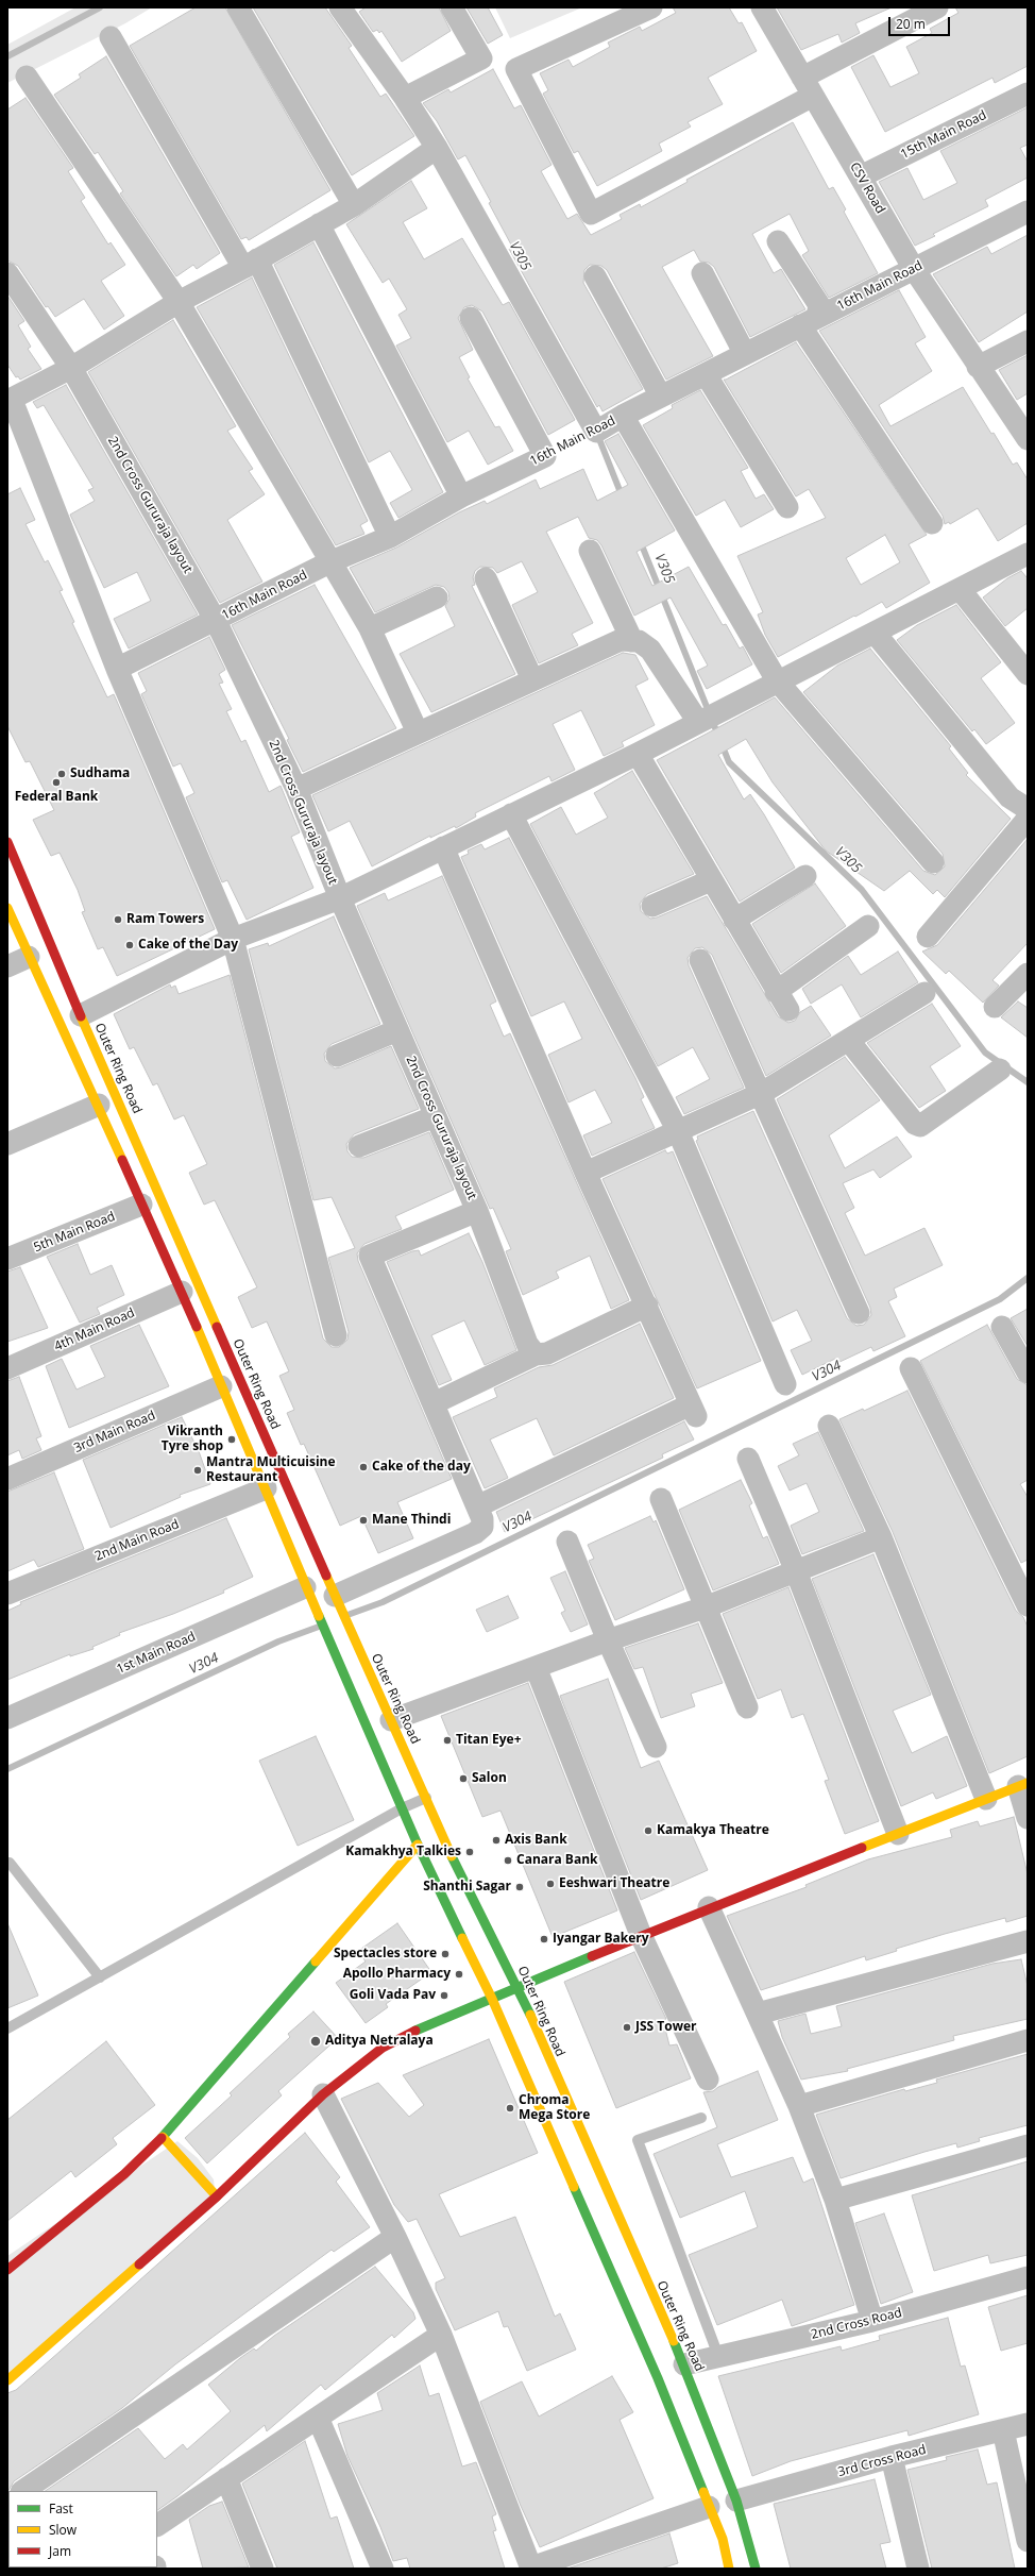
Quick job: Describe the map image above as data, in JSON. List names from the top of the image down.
{
  "streets": {
    "main road": ["Outer Ring Road"],
    "street": [
      "15th Main Road",
      "CSV Road",
      "16th Main Road",
      "2nd Cross Gururaja layout",
      "5th Main Road",
      "4th Main Road",
      "3rd Main Road",
      "2nd Main Road",
      "1st Main Road",
      "2nd Cross Road",
      "3rd Cross Road"
    ]
  },
  "crossings": [
    ["15th Main Road", "CSV Road"],
    ["CSV Road", "16th Main Road"],
    ["16th Main Road", "2nd Cross Gururaja layout"],
    ["Outer Ring Road", "2nd Cross Road"],
    ["Outer Ring Road", "3rd Cross Road"]
  ],
  "water": ["V305", "V304"],
  "places": [
    "Sudhama",
    "Federal Bank",
    "Ram Towers",
    "Cake of the Day",
    "Vikranth Tyre shop",
    "Cake of the day",
    "Mantra Multicuisine Restaurant",
    "Mane Thindi",
    "Titan Eye+",
    "Salon",
    "Kamakya Theatre",
    "Axis Bank",
    "Kamakhya Talkies",
    "Canara Bank",
    "Eeshwari Theatre",
    "Shanthi Sagar",
    "Iyangar Bakery",
    "Spectacles store",
    "Apollo Pharmacy",
    "Goli Vada Pav",
    "JSS Tower",
    "Aditya Netralaya",
    "Chroma Mega Store"
  ],
  "legend": ["Fast", "Slow", "Jam"],
  "scale_bar": "20 m"
}
